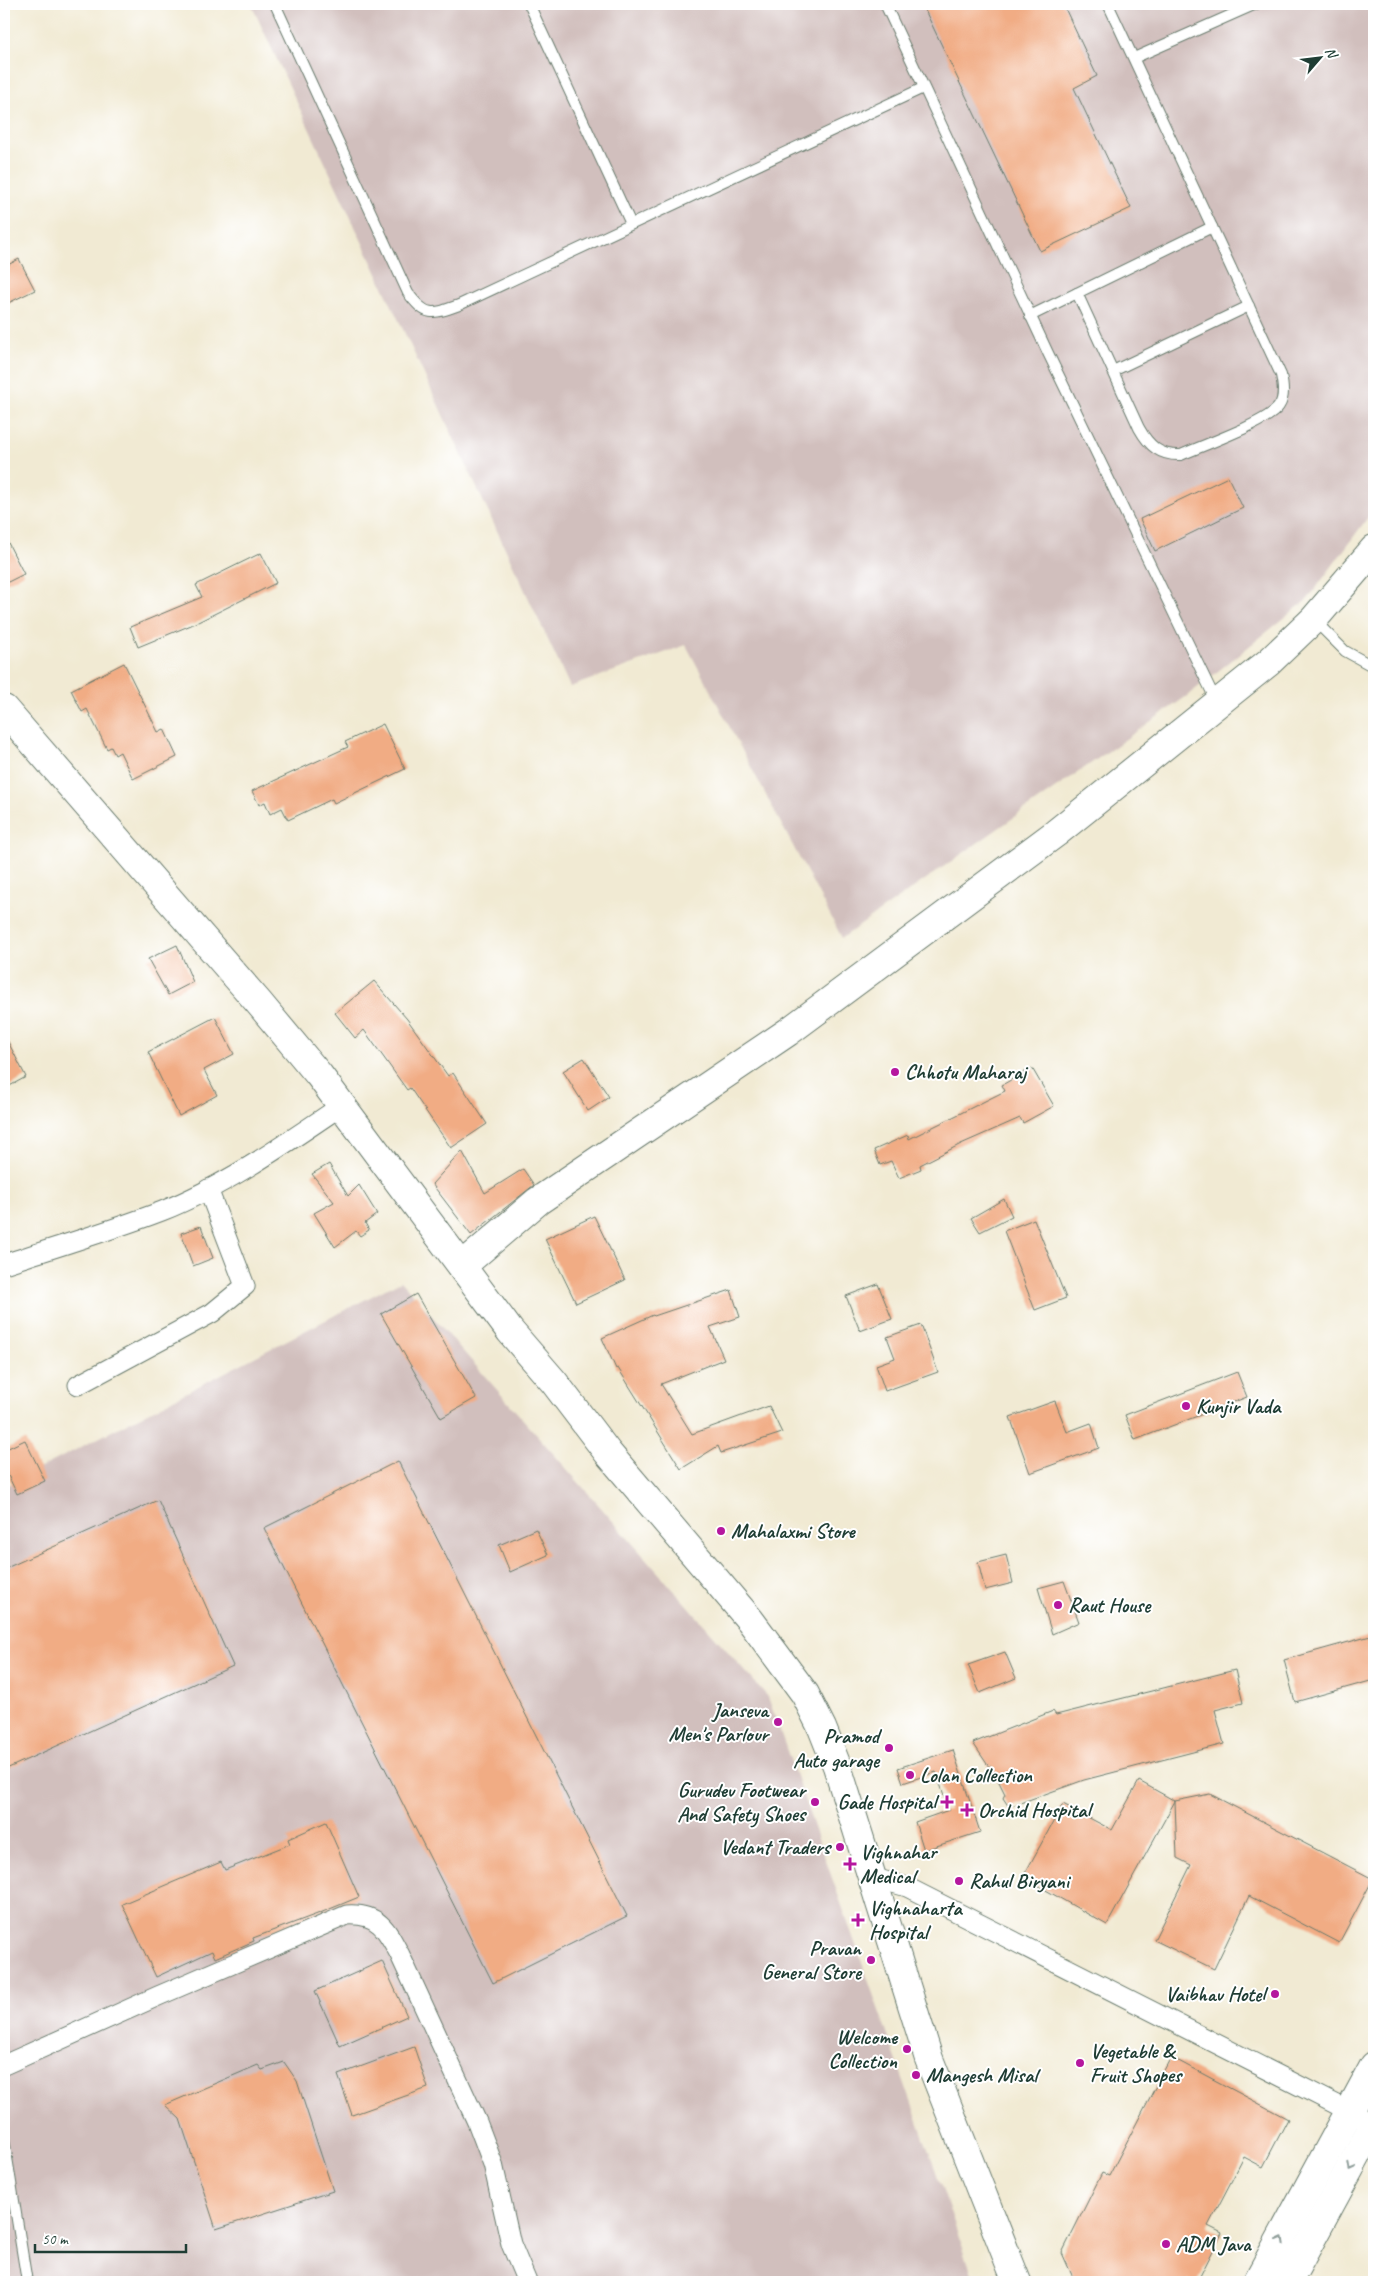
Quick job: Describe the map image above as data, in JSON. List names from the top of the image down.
{
  "places": {
    "other": [
      "Chhotu Maharaj",
      "Kunjir Vada",
      "Mahalaxmi Store",
      "Raut House",
      "Janseva Men's Parlour",
      "Pramod Auto garage",
      "Lolan Collection",
      "Gurudev Footwear And Safety Shoes",
      "Vedant Traders",
      "Rahul Biryani",
      "Pravan General Store",
      "Vaibhav Hotel",
      "Welcome Collection",
      "Vegetable & Fruit Shopes",
      "Mangesh Misal",
      "ADM Java"
    ],
    "health": [
      "Gade Hospital",
      "Orchid Hospital",
      "Vighnahar Medical",
      "Vighnaharta Hospital"
    ]
  },
  "scale_bar": "50 m",
  "north": "top right"
}
